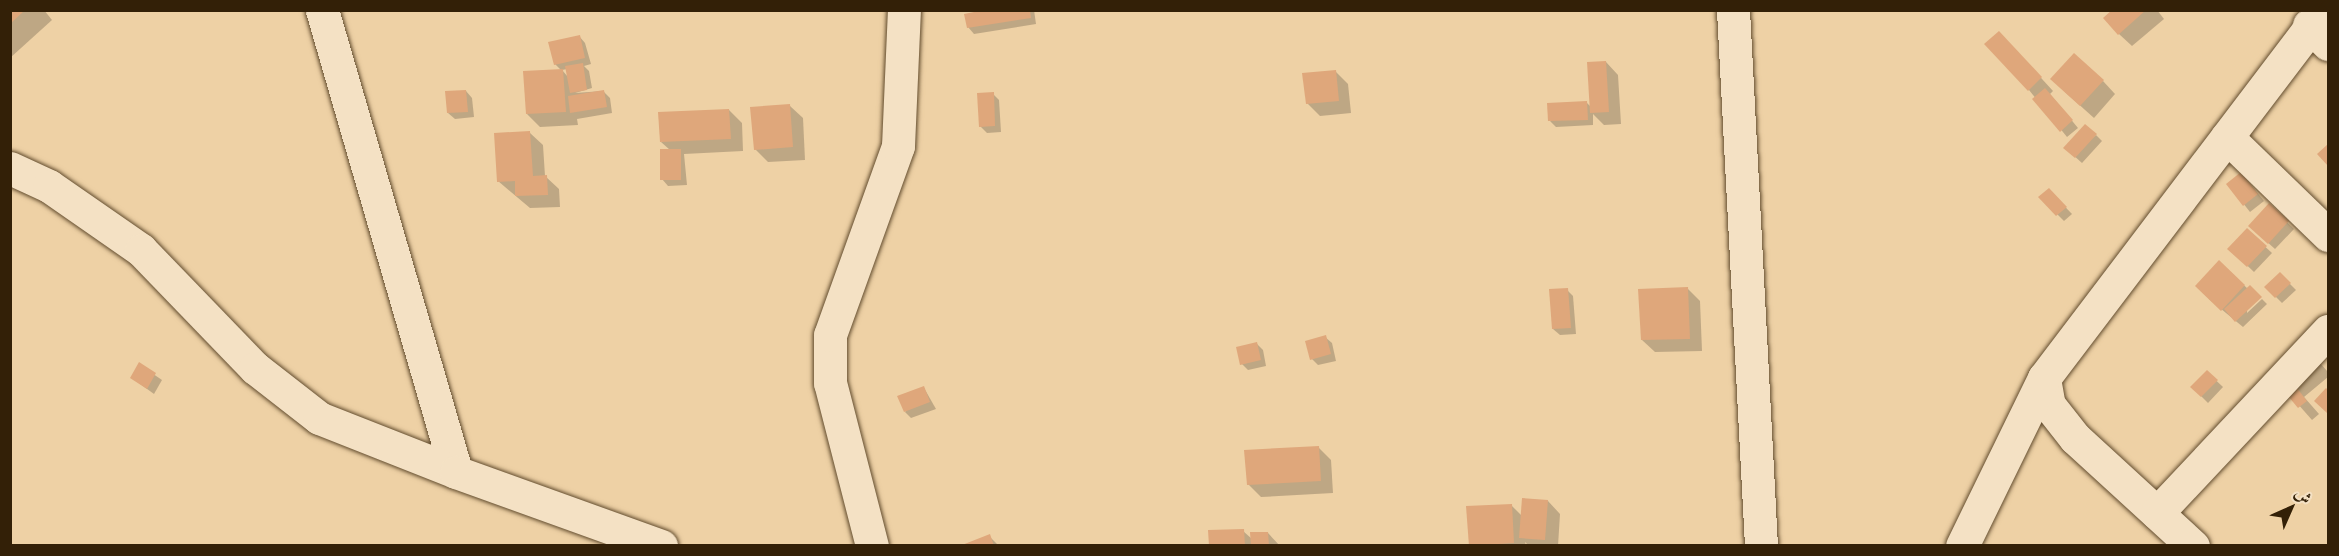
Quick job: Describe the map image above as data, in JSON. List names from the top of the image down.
{
  "north": "top right"
}
